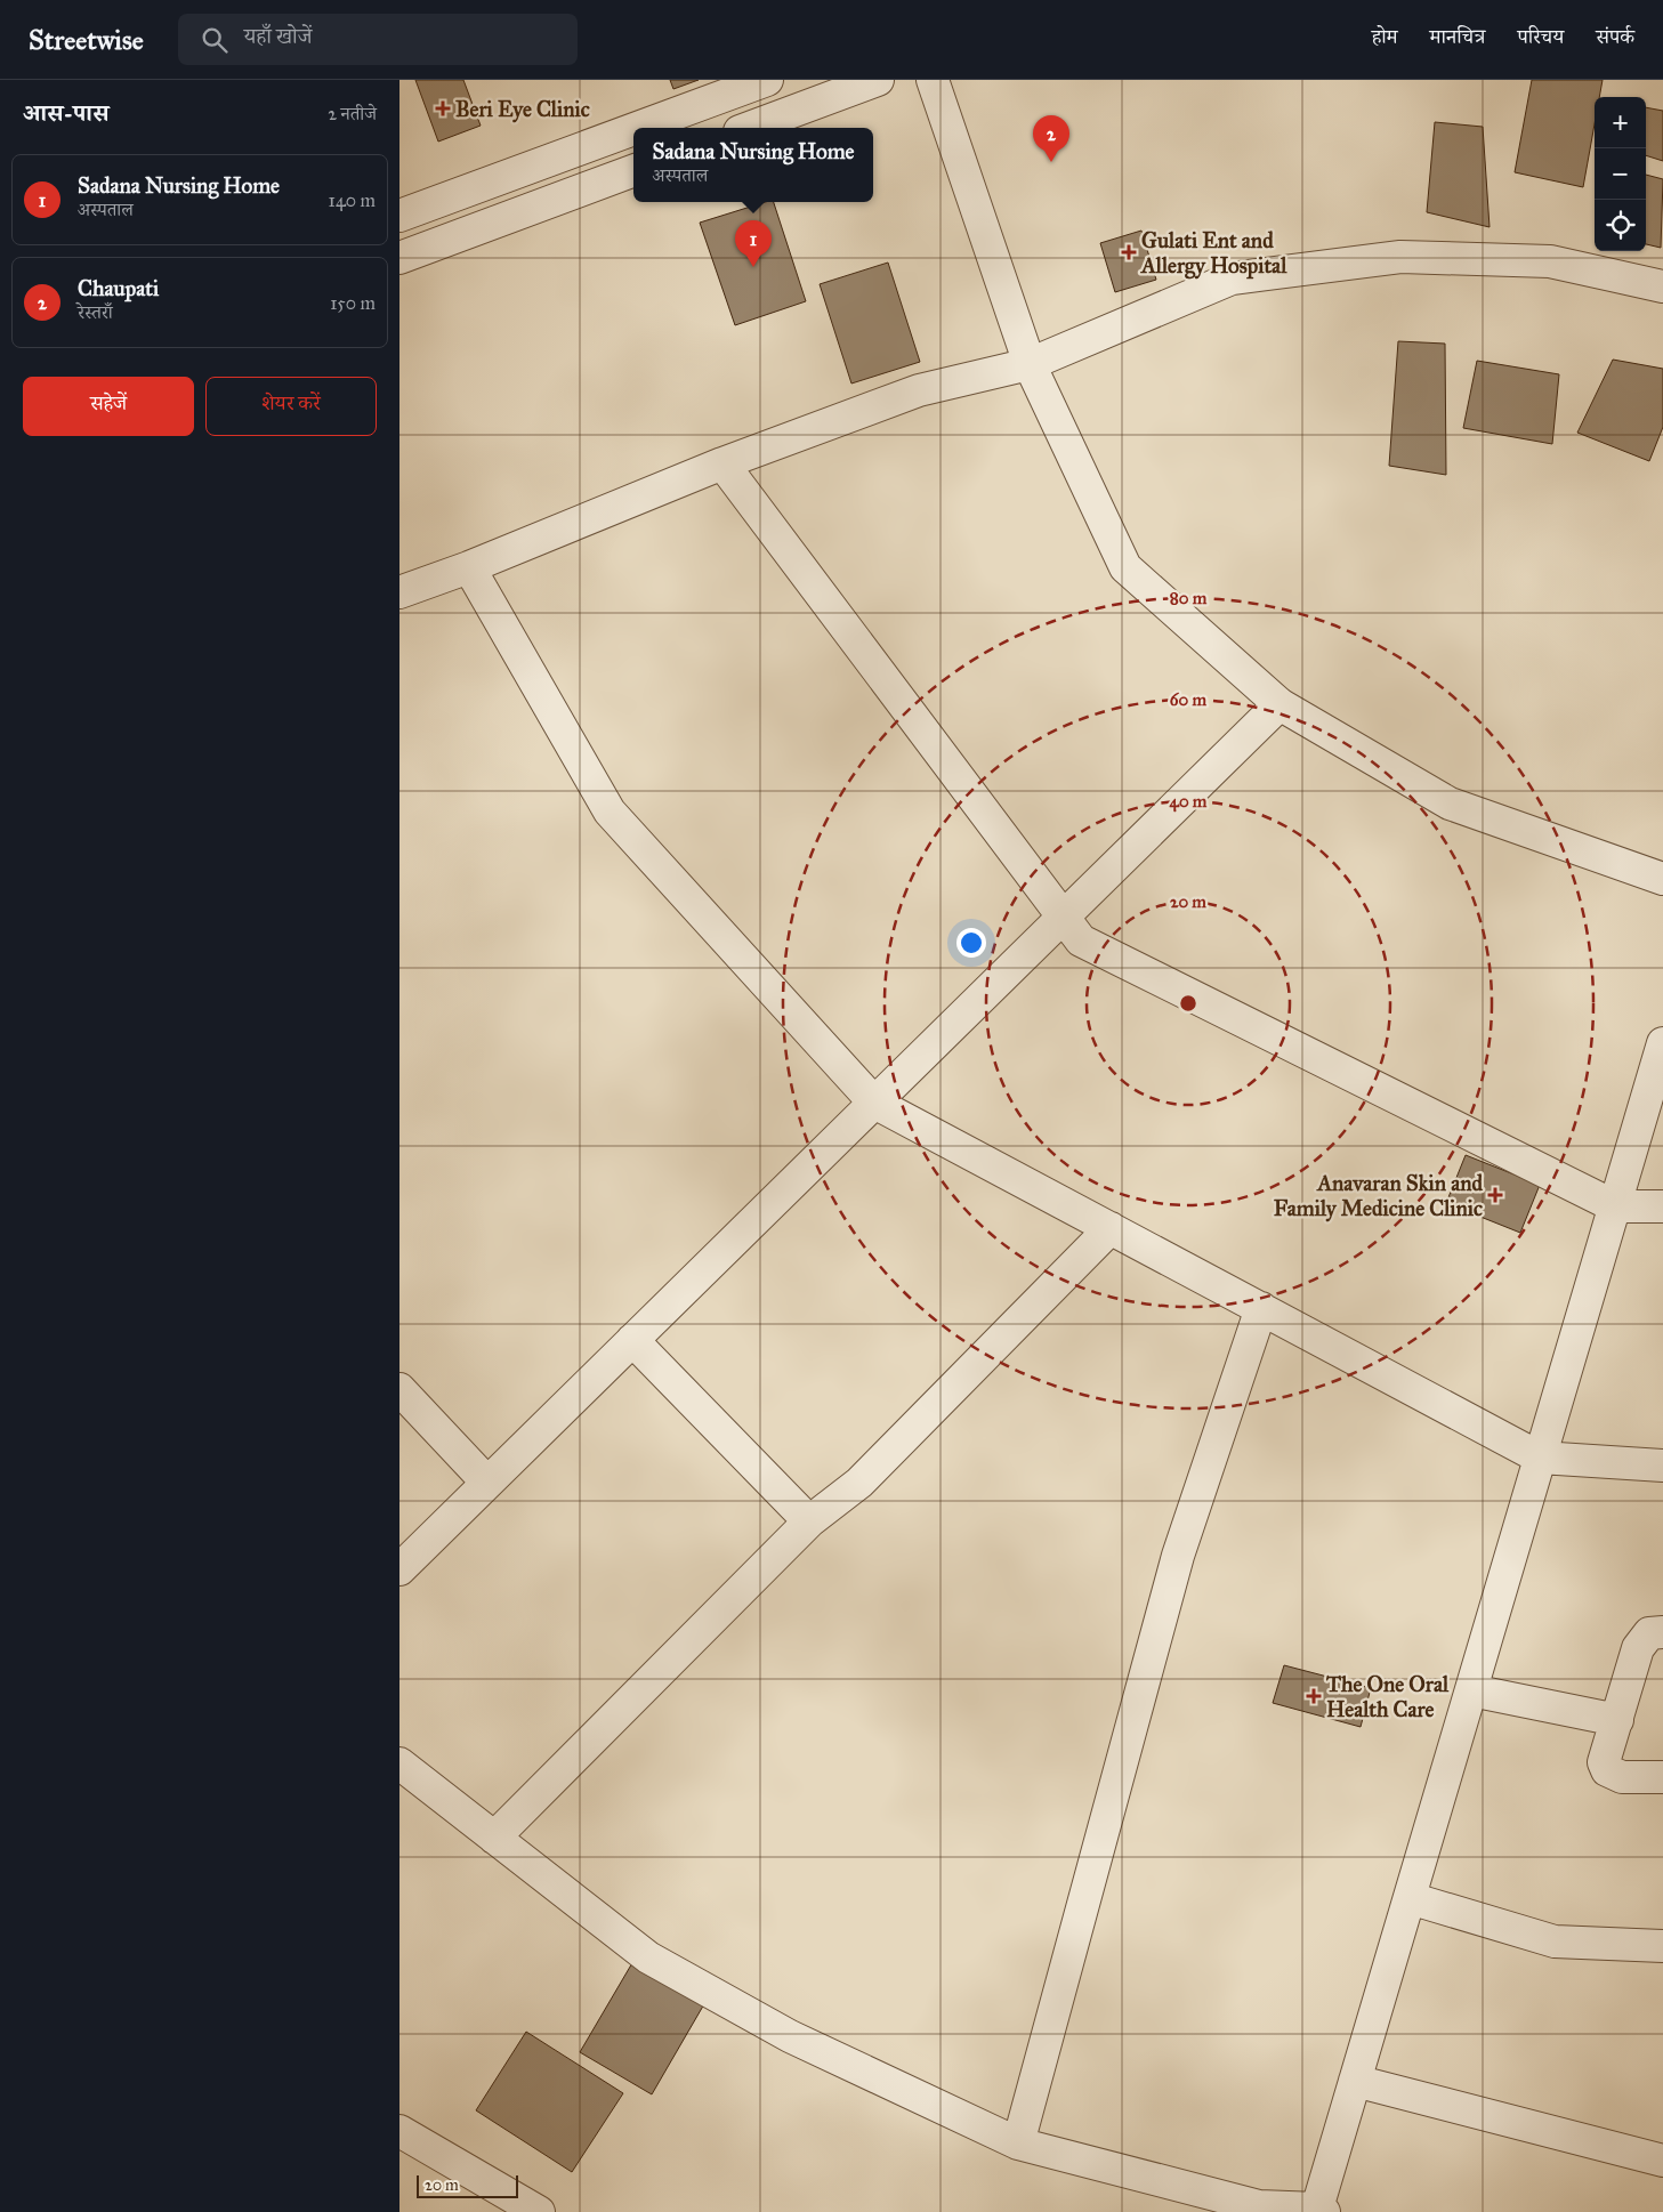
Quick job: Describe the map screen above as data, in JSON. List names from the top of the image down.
{
  "places": {
    "health": [
      "Beri Eye Clinic",
      "Gulati Ent and Allergy Hospital",
      "Anavaran Skin and Family Medicine Clinic",
      "The One Oral Health Care"
    ]
  },
  "scale_bar": "20 m",
  "page": {
    "header": "Streetwise",
    "search": "यहाँ खोजें",
    "nav": [
      "होम",
      "मानचित्र",
      "परिचय",
      "संपर्क"
    ],
    "heading": ["आस-पास", "2 नतीजे"],
    "map_buttons": ["+", "−"],
    "pins": ["2", "1"],
    "popup": ["Sadana Nursing Home", "अस्पताल"],
    "list": [
      {
        "mark": "1",
        "name": "Sadana Nursing Home",
        "note": "अस्पताल",
        "value": "140 m"
      },
      {
        "mark": "2",
        "name": "Chaupati",
        "note": "रेस्तराँ",
        "value": "150 m"
      }
    ],
    "buttons": ["सहेजें", "शेयर करें"],
    "scale": "20 m"
  },
  "rings": [
    "80 m",
    "60 m",
    "40 m",
    "20 m"
  ]
}
